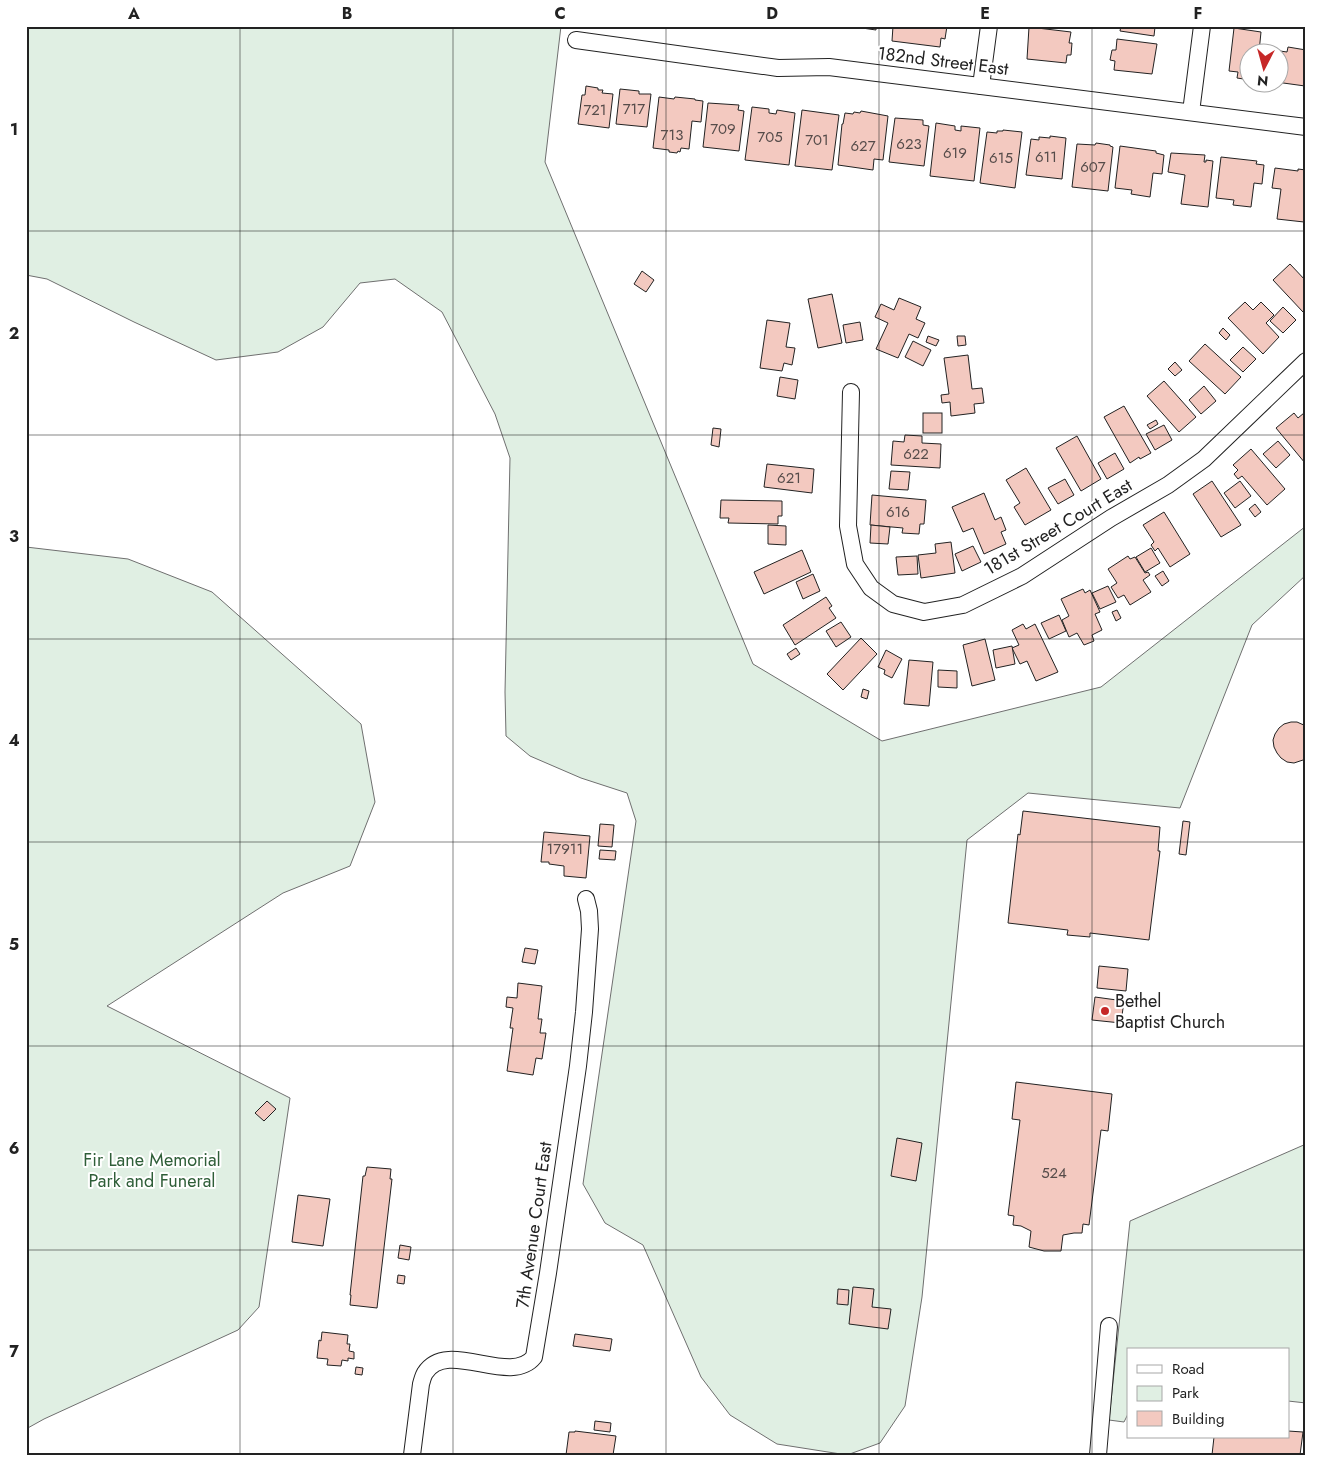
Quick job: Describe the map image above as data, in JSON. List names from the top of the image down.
{
  "streets": {
    "street": ["182nd Street East", "181st Street Court East", "7th Avenue Court East"]
  },
  "parks": ["Fir Lane Memorial Park and Funeral"],
  "places": ["Bethel Baptist Church"],
  "house_numbers": [
    "717",
    "721",
    "709",
    "713",
    "705",
    "701",
    "623",
    "627",
    "619",
    "611",
    "615",
    "607",
    "622",
    "621",
    "616",
    "17911",
    "524"
  ],
  "legend": ["Road", "Park", "Building"],
  "north": "bottom",
  "grid": {
    "columns": [
      "A",
      "B",
      "C",
      "D",
      "E",
      "F"
    ],
    "rows": [
      "1",
      "2",
      "3",
      "4",
      "5",
      "6",
      "7"
    ]
  }
}
